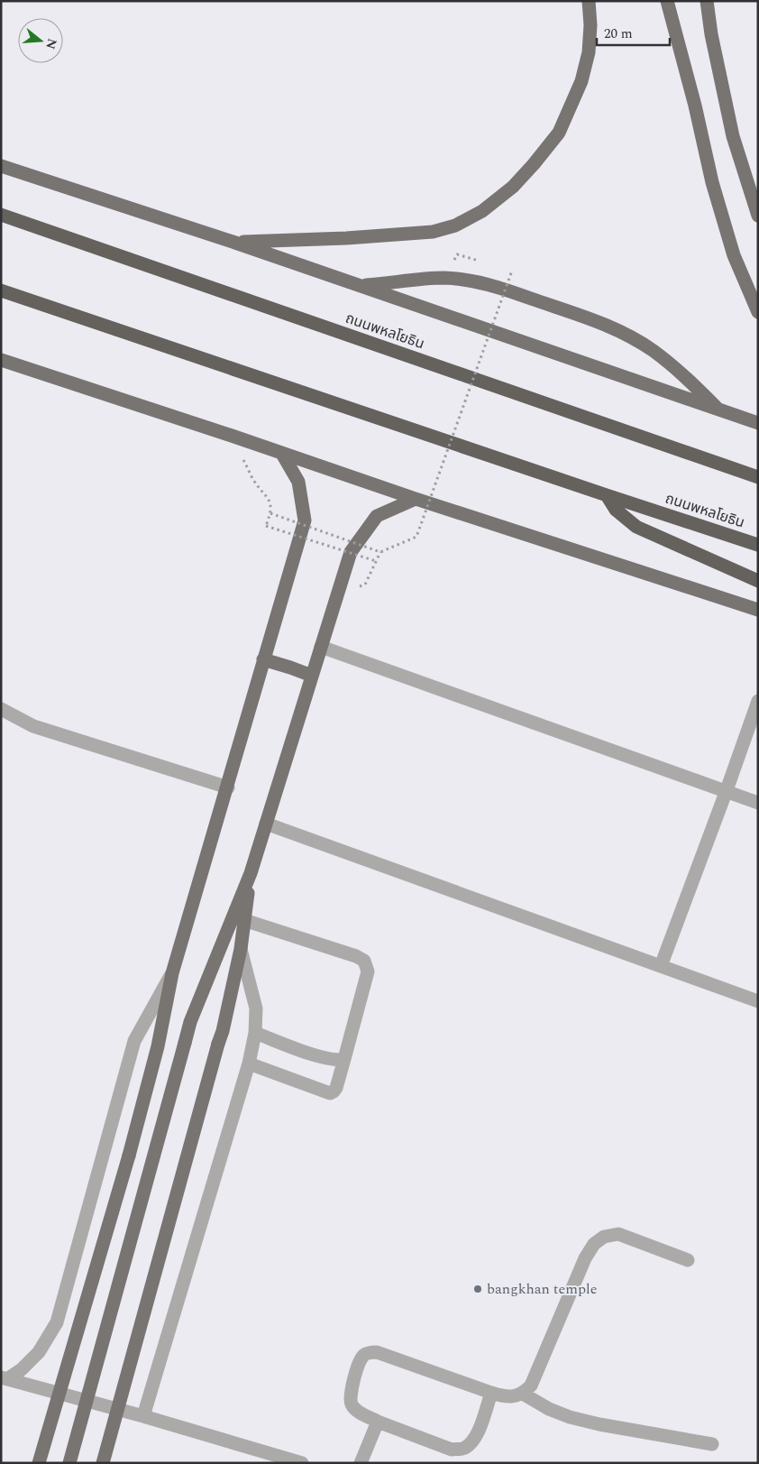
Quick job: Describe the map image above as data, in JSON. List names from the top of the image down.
{
  "streets": {
    "highway": ["ถนนพหลโยธิน"]
  },
  "places": ["bangkhan temple"],
  "scale_bar": "20 m",
  "north": "right"
}
